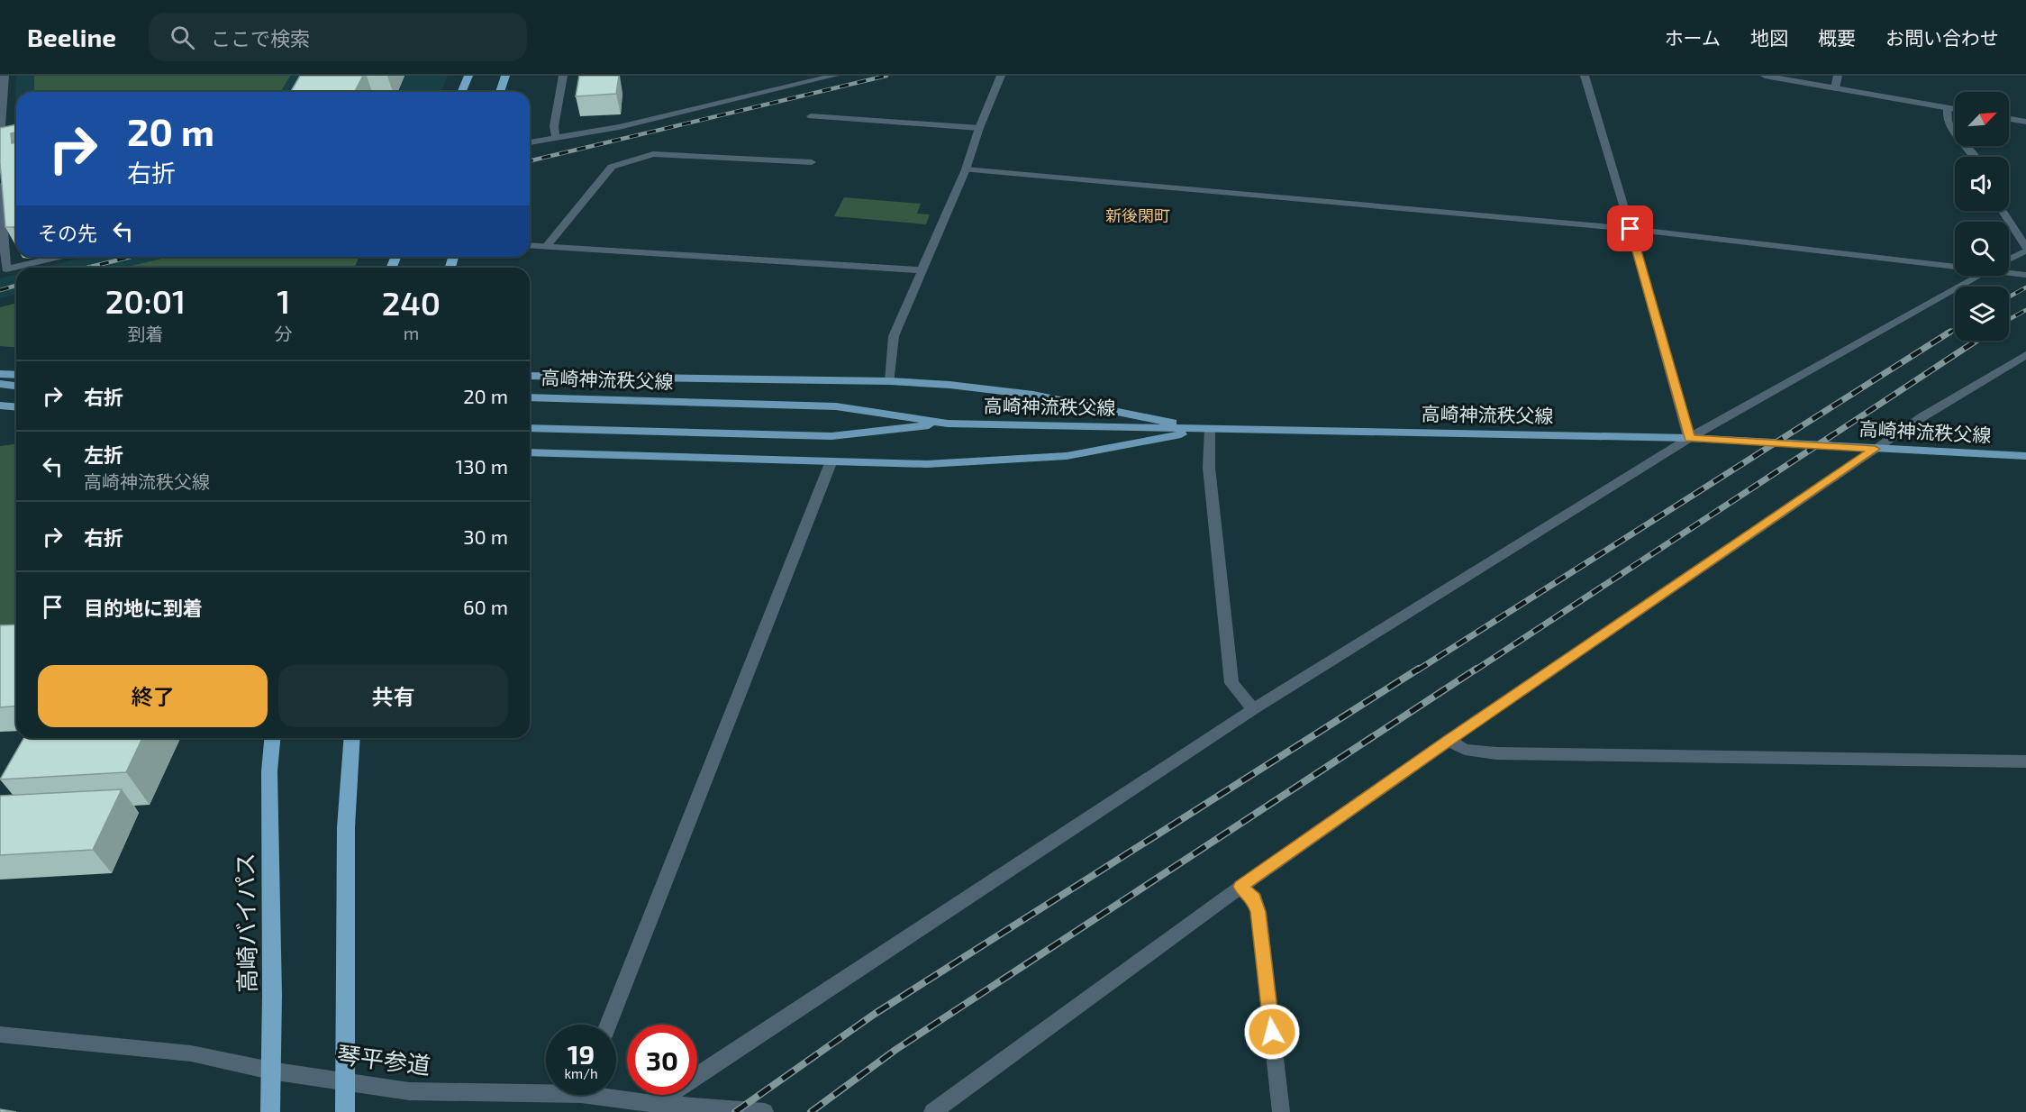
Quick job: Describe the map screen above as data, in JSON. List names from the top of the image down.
{
  "streets": {
    "highway": ["高崎バイパス"],
    "main road": ["高崎神流秩父線"],
    "street": ["琴平参道"]
  },
  "crossings": [
    ["高崎バイパス", "琴平参道"]
  ],
  "districts": ["新後閑町"],
  "north": "top right",
  "page": {
    "header": "Beeline",
    "search": "ここで検索",
    "nav": [
      "ホーム",
      "地図",
      "概要",
      "お問い合わせ"
    ],
    "turn": ["20 m", "右折"],
    "then": "その先",
    "eta": [
      "20:01",
      "到着",
      "1",
      "分",
      "240",
      "m"
    ],
    "list": [
      {
        "name": "右折",
        "value": "20 m"
      },
      {
        "name": "左折",
        "note": "高崎神流秩父線",
        "value": "130 m"
      },
      {
        "name": "右折",
        "value": "30 m"
      },
      {
        "name": "目的地に到着",
        "value": "60 m"
      }
    ],
    "buttons": ["終了", "共有"],
    "speed": "19 km/h",
    "limit": "30"
  }
}
